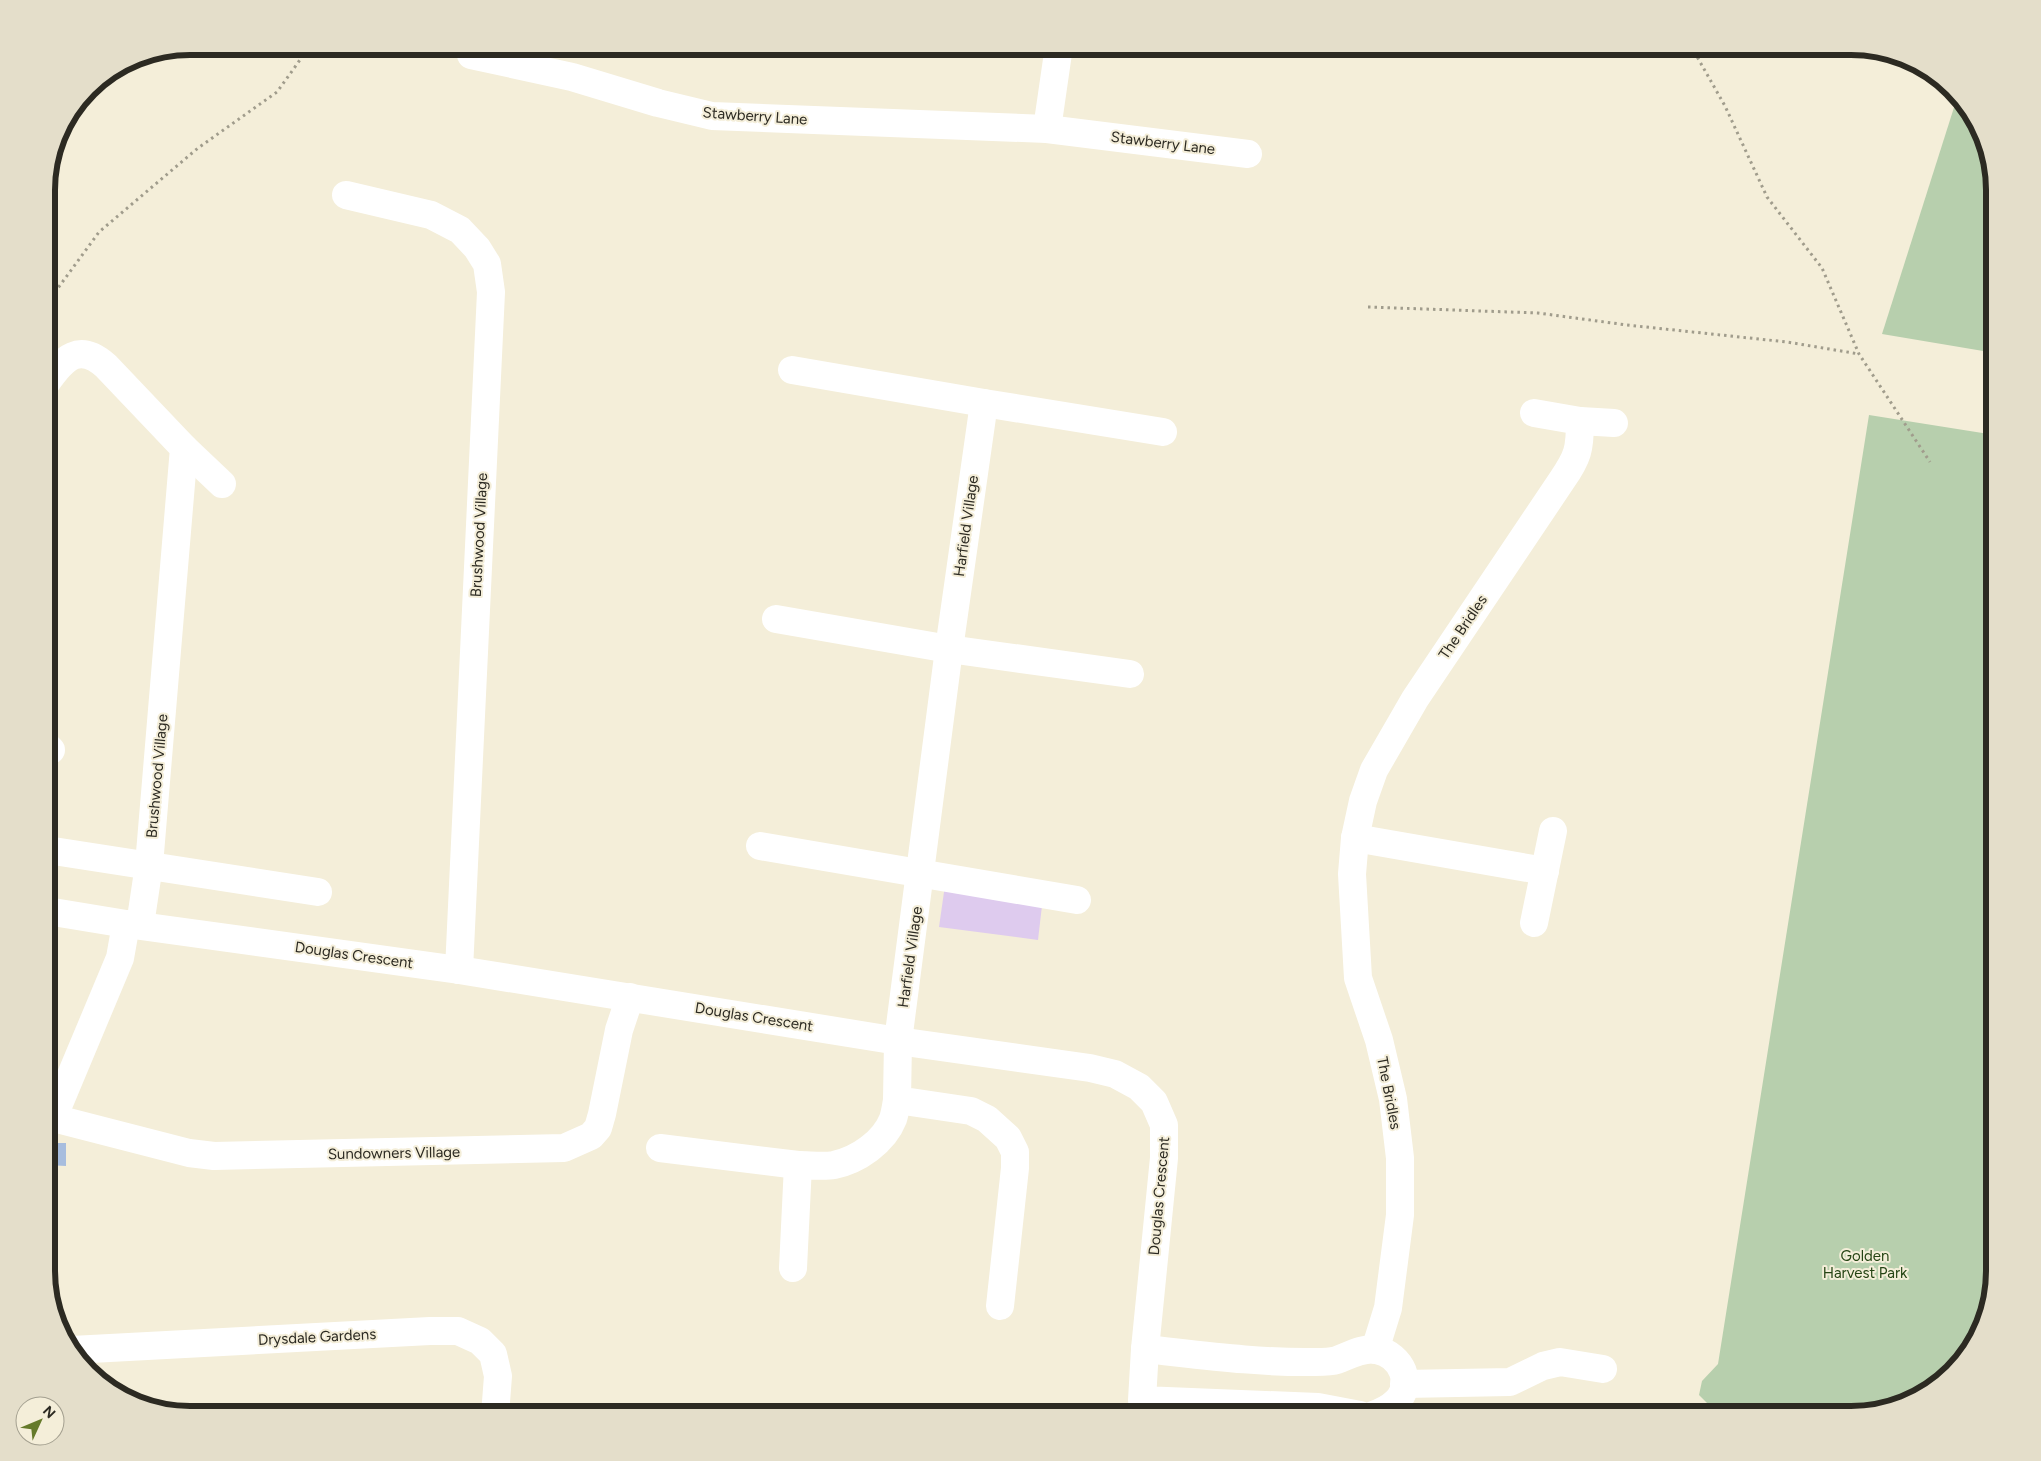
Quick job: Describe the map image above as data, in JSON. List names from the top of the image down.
{
  "streets": {
    "street": [
      "Stawberry Lane",
      "Harfield Village",
      "Brushwood Village",
      "The Bridles",
      "Douglas Crescent",
      "Sundowners Village",
      "Drysdale Gardens"
    ]
  },
  "crossings": [
    ["Harfield Village", "Douglas Crescent"],
    ["Brushwood Village", "Douglas Crescent"],
    ["Brushwood Village", "Sundowners Village"],
    ["Douglas Crescent", "Sundowners Village"]
  ],
  "parks": ["Golden Harvest Park"],
  "north": "top right"
}
